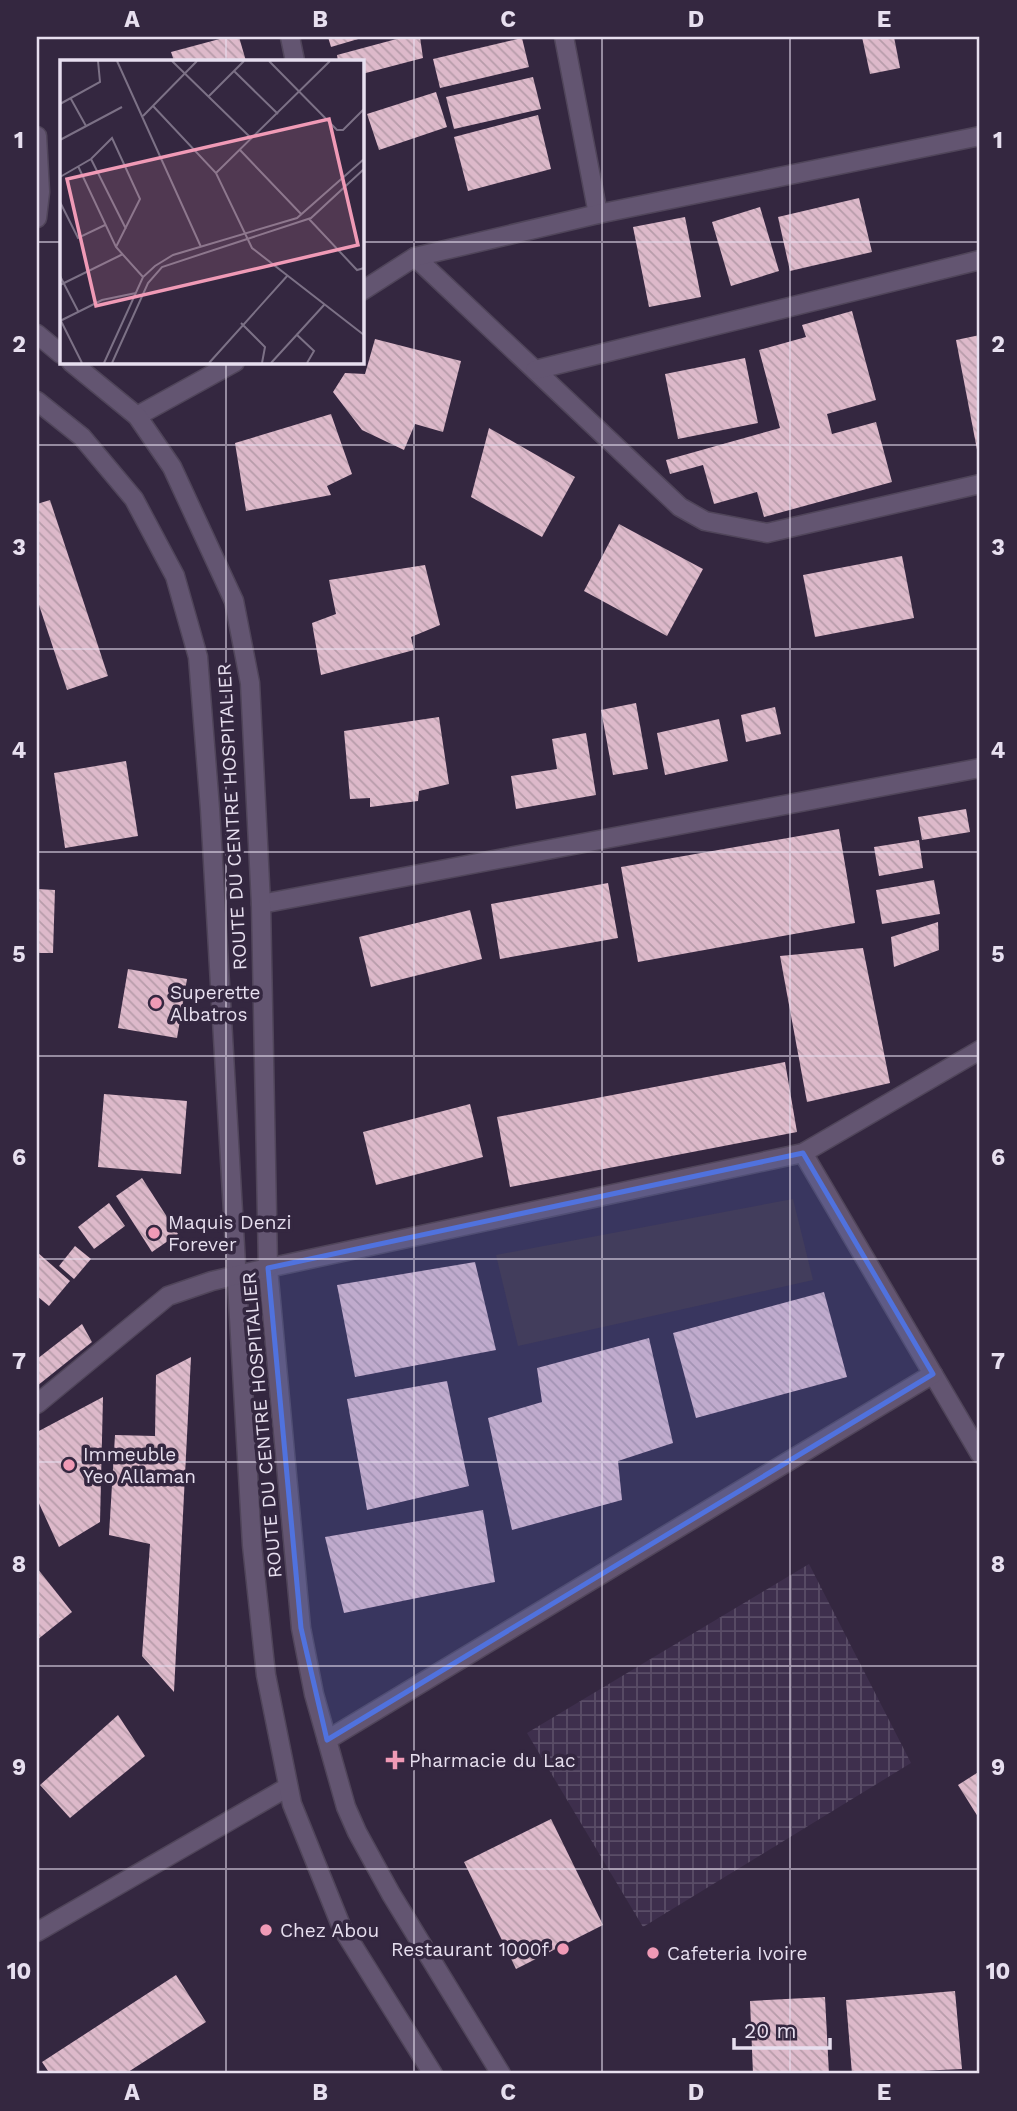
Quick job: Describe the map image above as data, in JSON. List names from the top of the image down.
{
  "streets": {
    "street": ["ROUTE DU CENTRE HOSPITALIER"]
  },
  "places": {
    "other": [
      "Superette Albatros",
      "Maquis Denzi Forever",
      "Immeuble Yeo Allaman",
      "Chez Abou",
      "Restaurant 1000f",
      "Cafeteria Ivoire"
    ],
    "health": ["Pharmacie du Lac"]
  },
  "scale_bar": "20 m",
  "grid": {
    "columns": [
      "A",
      "B",
      "C",
      "D",
      "E"
    ],
    "rows": [
      "1",
      "2",
      "3",
      "4",
      "5",
      "6",
      "7",
      "8",
      "9",
      "10"
    ]
  }
}
